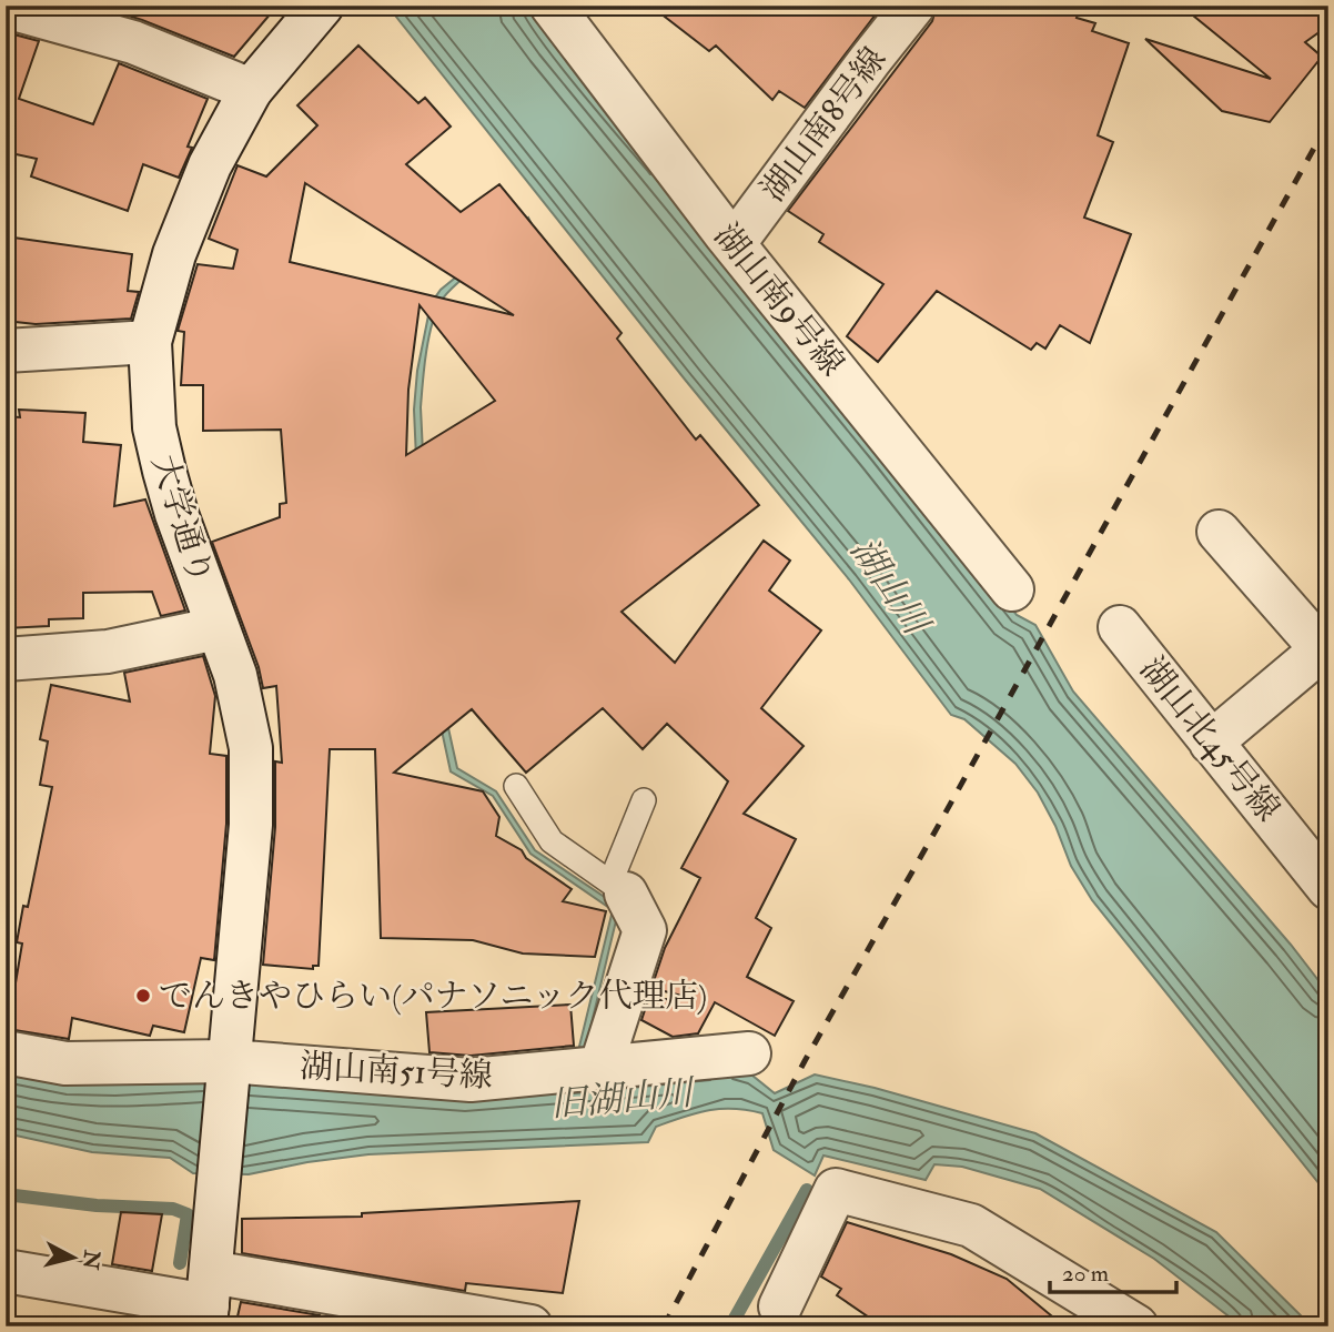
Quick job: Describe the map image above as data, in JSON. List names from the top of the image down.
{
  "streets": {
    "street": [
      "湖山南8号線",
      "湖山南9号線",
      "大学通り",
      "湖山北45号線",
      "湖山南51号線"
    ]
  },
  "crossings": [
    ["湖山南8号線", "湖山南9号線"],
    ["大学通り", "湖山南51号線"]
  ],
  "water": ["湖山川", "旧湖山川"],
  "places": ["でんきやひらい(パナソニック代理店)"],
  "scale_bar": "20 m",
  "north": "right"
}
